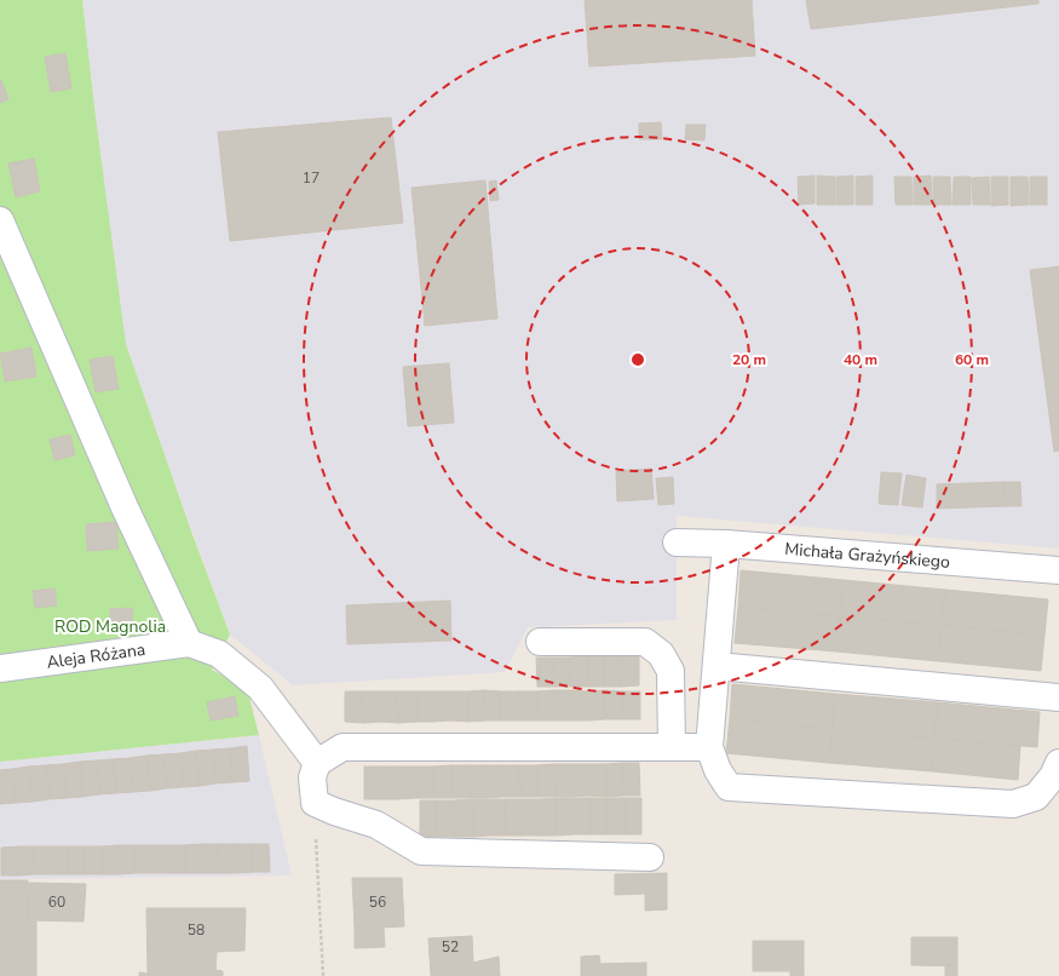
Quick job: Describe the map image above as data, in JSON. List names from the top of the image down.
{
  "streets": {
    "street": ["Michała Grażyńskiego", "Aleja Różana"]
  },
  "parks": ["ROD Magnolia"],
  "house_numbers": [
    "17",
    "60",
    "56",
    "58",
    "52"
  ],
  "rings": ["20 m", "40 m", "60 m"]
}
